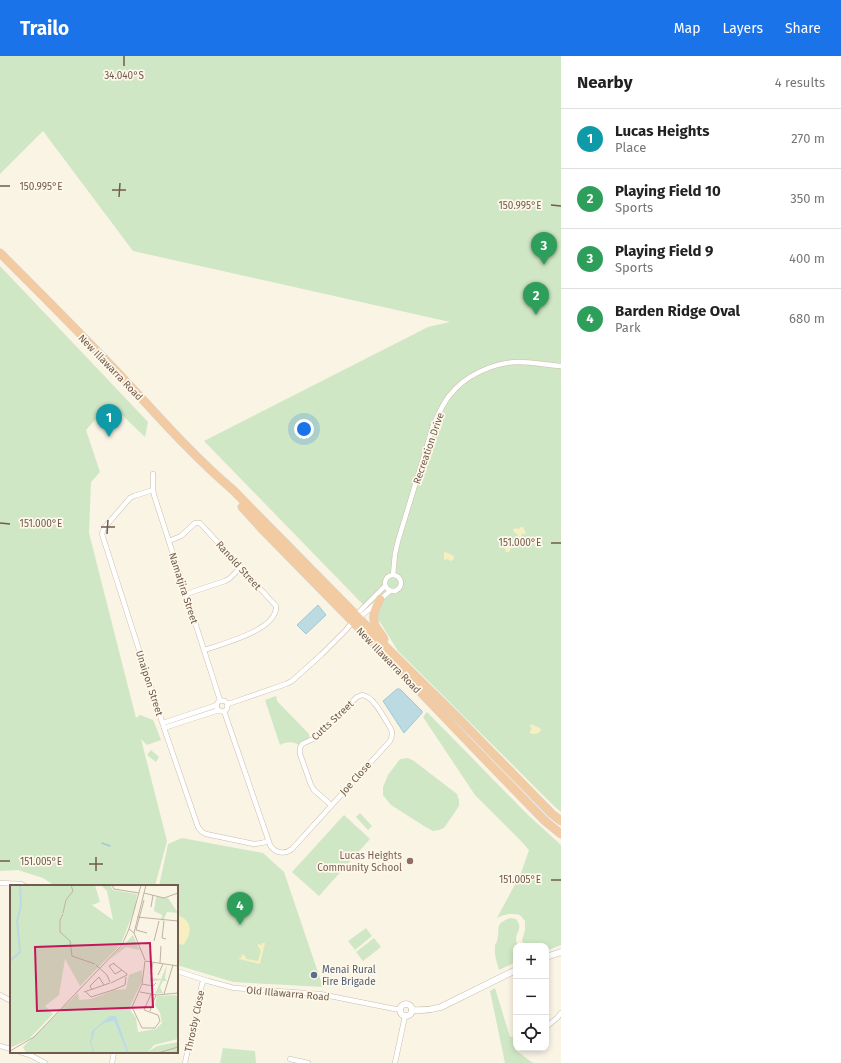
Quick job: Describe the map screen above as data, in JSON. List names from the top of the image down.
{
  "streets": {
    "highway": ["New Illawarra Road"],
    "street": [
      "Recreation Drive",
      "Ranold Street",
      "Namatjira Street",
      "Unaipon Street",
      "Cutts Street",
      "Joe Close",
      "Old Illawarra Road",
      "Throsby Close"
    ]
  },
  "crossings": [
    ["Ranold Street", "Namatjira Street"],
    ["Namatjira Street", "Unaipon Street"],
    ["Unaipon Street", "Joe Close"],
    ["Cutts Street", "Joe Close"],
    ["Old Illawarra Road", "Throsby Close"]
  ],
  "places": ["Lucas Heights Community School", "Menai Rural Fire Brigade"],
  "page": {
    "header": "Trailo",
    "nav": ["Map", "Layers", "Share"],
    "heading": ["Nearby", "4 results"],
    "list": [
      {
        "mark": "1",
        "name": "Lucas Heights",
        "note": "Place",
        "value": "270 m"
      },
      {
        "mark": "2",
        "name": "Playing Field 10",
        "note": "Sports",
        "value": "350 m"
      },
      {
        "mark": "3",
        "name": "Playing Field 9",
        "note": "Sports",
        "value": "400 m"
      },
      {
        "mark": "4",
        "name": "Barden Ridge Oval",
        "note": "Park",
        "value": "680 m"
      }
    ],
    "pins": [
      "3",
      "2",
      "1",
      "4"
    ],
    "map_buttons": ["+", "−"]
  },
  "coordinates": [
    "34.040°S",
    "150.995°E",
    "151.000°E",
    "151.005°E"
  ]
}
